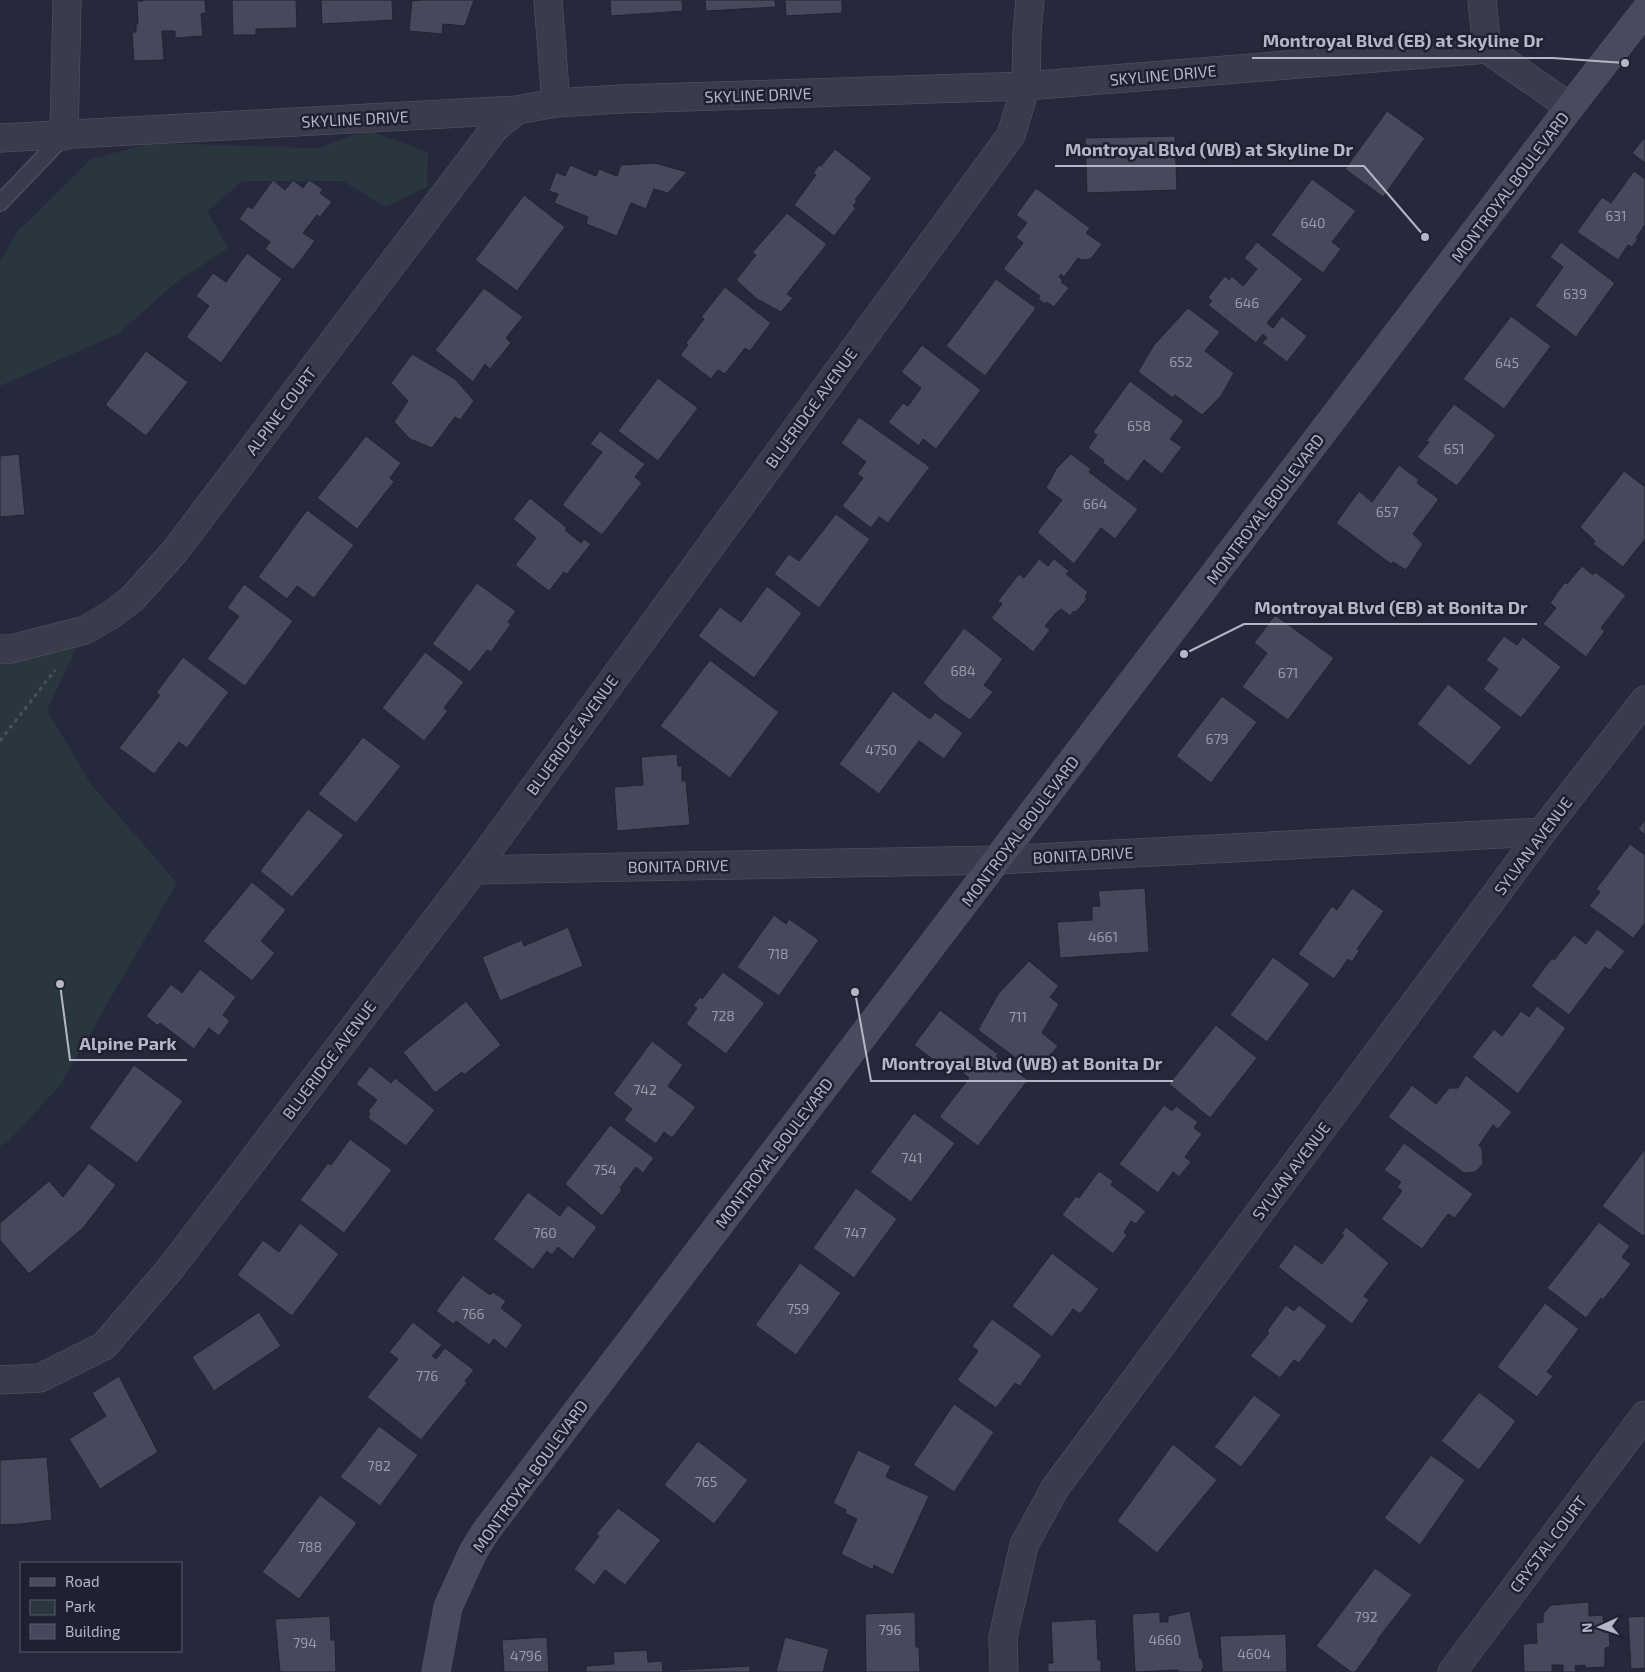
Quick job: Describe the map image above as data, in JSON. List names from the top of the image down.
{
  "streets": {
    "street": [
      "SKYLINE DRIVE",
      "MONTROYAL BOULEVARD",
      "BLUERIDGE AVENUE",
      "ALPINE COURT",
      "SYLVAN AVENUE",
      "BONITA DRIVE",
      "CRYSTAL COURT"
    ]
  },
  "crossings": [
    ["SKYLINE DRIVE", "BLUERIDGE AVENUE"],
    ["SKYLINE DRIVE", "ALPINE COURT"],
    ["MONTROYAL BOULEVARD", "BONITA DRIVE"],
    ["BLUERIDGE AVENUE", "BONITA DRIVE"],
    ["SYLVAN AVENUE", "BONITA DRIVE"]
  ],
  "places": [
    "Montroyal Blvd (EB) at Skyline Dr",
    "Montroyal Blvd (WB) at Skyline Dr",
    "Montroyal Blvd (EB) at Bonita Dr",
    "Alpine Park",
    "Montroyal Blvd (WB) at Bonita Dr"
  ],
  "house_numbers": [
    "631",
    "640",
    "639",
    "646",
    "652",
    "645",
    "658",
    "651",
    "664",
    "657",
    "684",
    "671",
    "679",
    "4750",
    "4661",
    "718",
    "728",
    "711",
    "742",
    "741",
    "754",
    "760",
    "747",
    "759",
    "766",
    "776",
    "782",
    "765",
    "788",
    "792",
    "796",
    "4660",
    "794",
    "4604",
    "4796"
  ],
  "legend": ["Road", "Park", "Building"],
  "north": "left"
}
